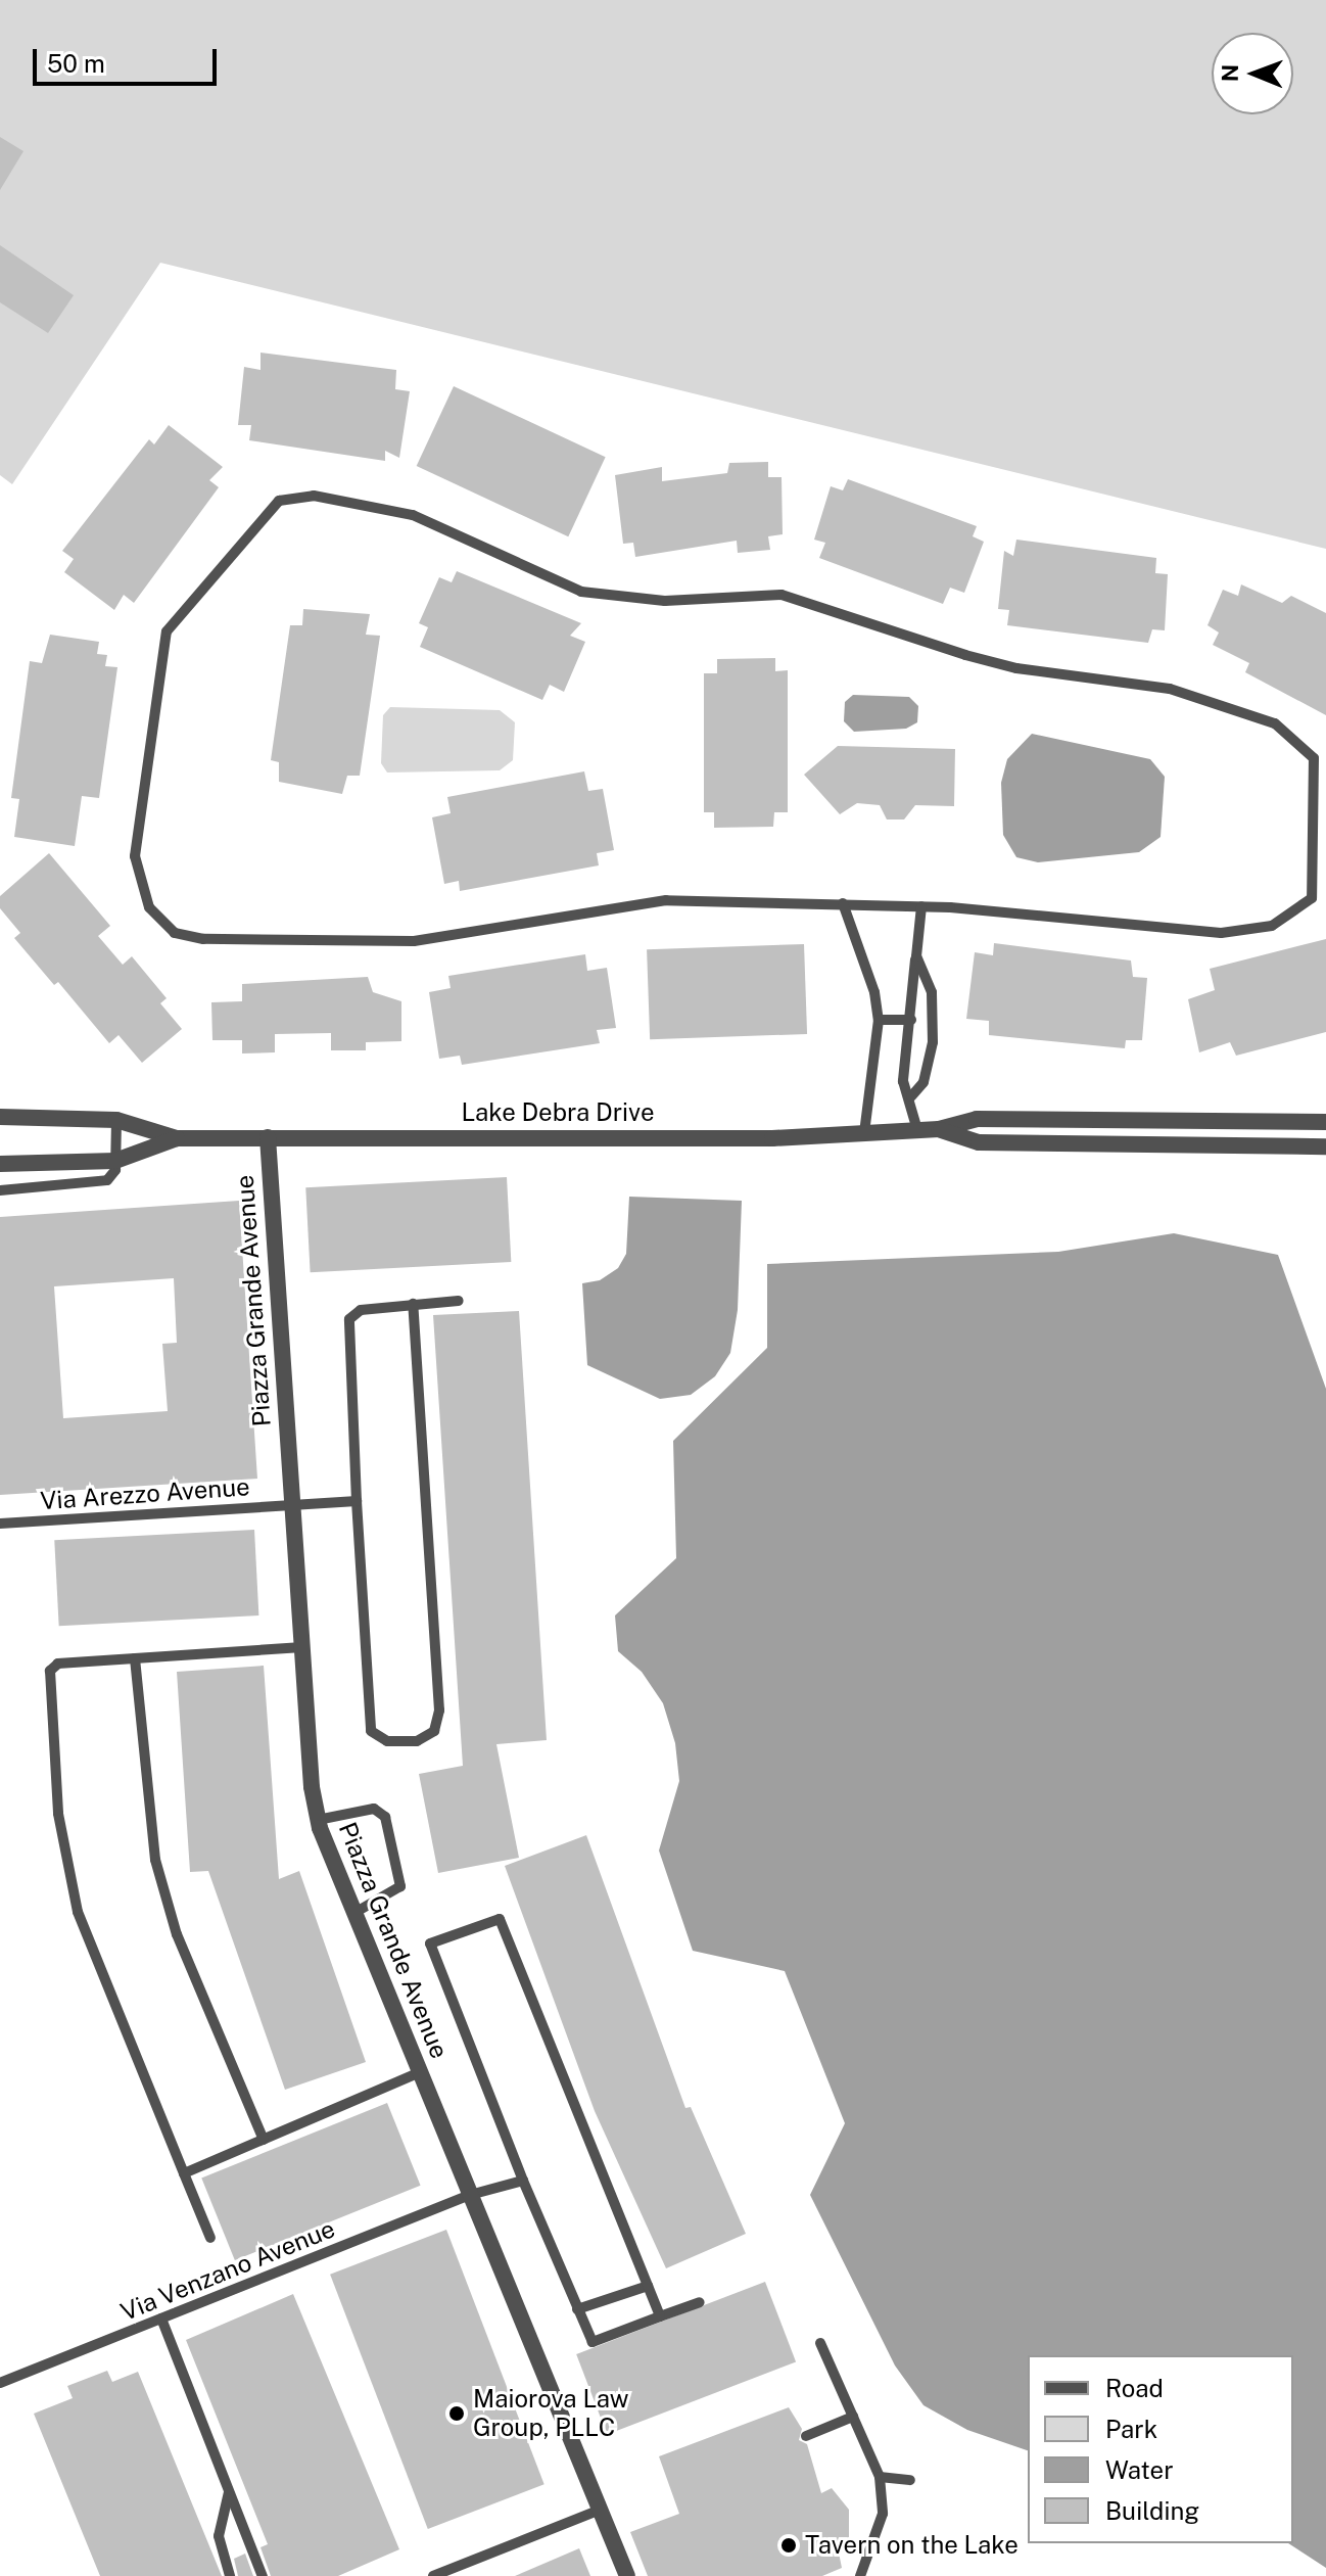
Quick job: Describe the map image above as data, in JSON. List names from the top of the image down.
{
  "streets": {
    "street": ["Lake Debra Drive", "Piazza Grande Avenue"],
    "lane": ["Via Arezzo Avenue", "Via Venzano Avenue"]
  },
  "crossings": [
    ["Lake Debra Drive", "Piazza Grande Avenue"],
    ["Piazza Grande Avenue", "Via Arezzo Avenue"],
    ["Piazza Grande Avenue", "Via Venzano Avenue"]
  ],
  "places": ["Maiorova Law Group, PLLC", "Tavern on the Lake"],
  "legend": [
    "Road",
    "Park",
    "Water",
    "Building"
  ],
  "scale_bar": "50 m",
  "north": "left"
}
